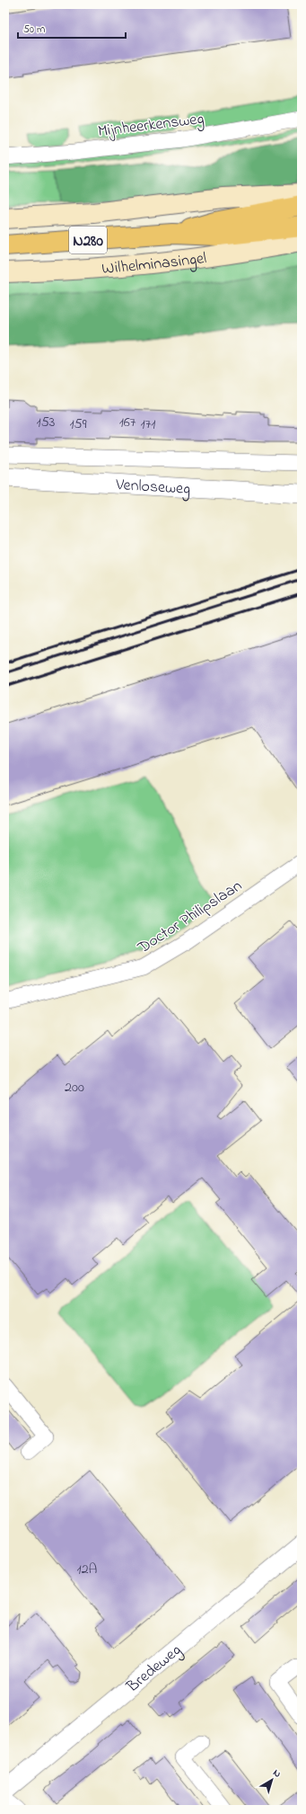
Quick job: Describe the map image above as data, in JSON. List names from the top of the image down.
{
  "streets": {
    "main road": ["N280", "Wilhelminasingel"],
    "street": [
      "Mijnheerkensweg",
      "Venloseweg",
      "Doctor Philipslaan",
      "Bredeweg"
    ]
  },
  "house_numbers": [
    "153",
    "167",
    "159",
    "171",
    "200",
    "12A"
  ],
  "scale_bar": "50 m",
  "north": "top right"
}
